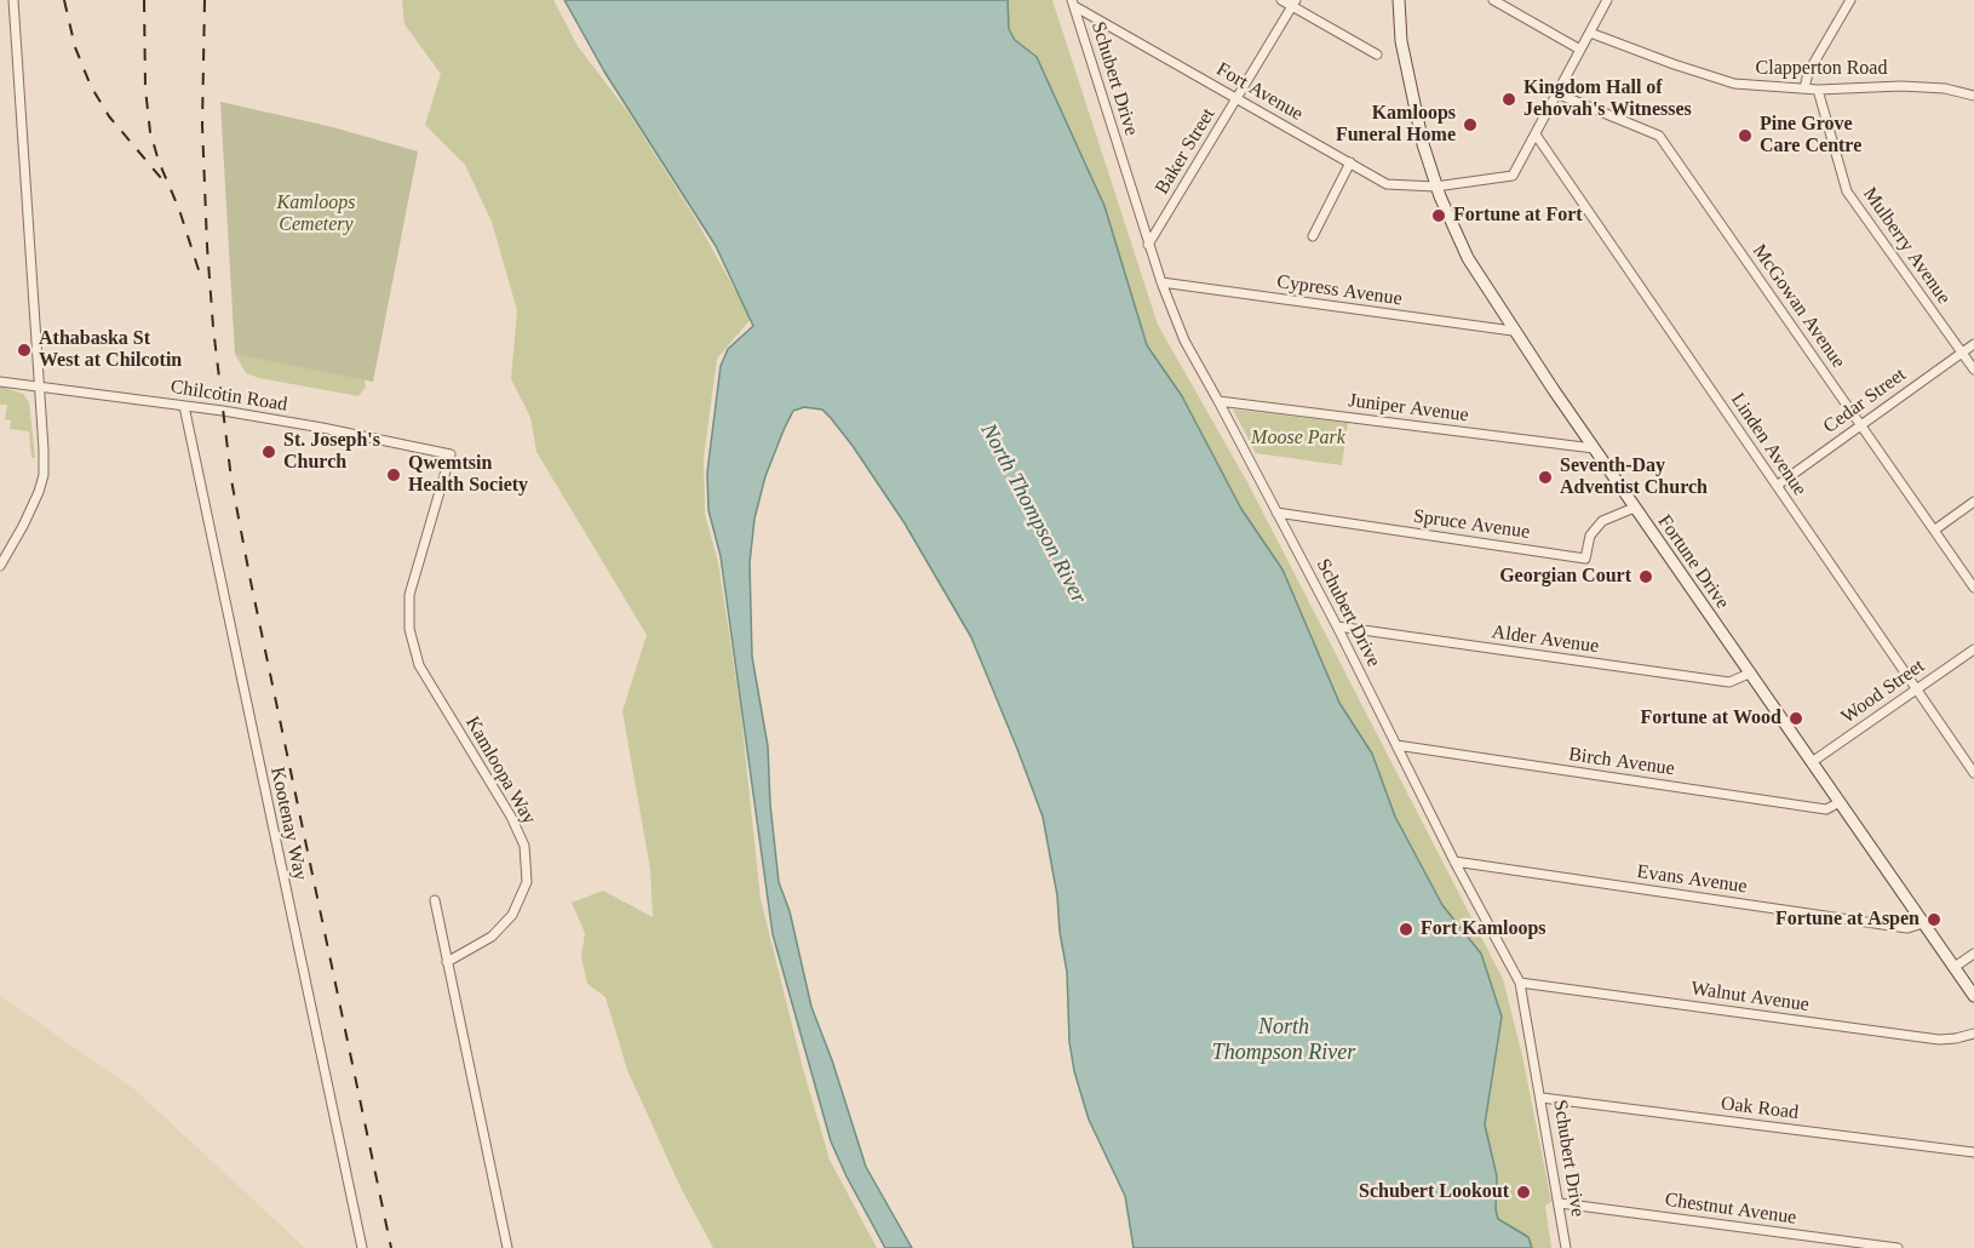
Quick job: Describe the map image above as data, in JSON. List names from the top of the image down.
{
  "streets": {
    "main road": ["Fortune Drive"],
    "street": [
      "Clapperton Road",
      "Schubert Drive",
      "Fort Avenue",
      "Baker Street",
      "Mulberry Avenue",
      "Cypress Avenue",
      "McGowan Avenue",
      "Chilcotin Road",
      "Cedar Street",
      "Juniper Avenue",
      "Linden Avenue",
      "Spruce Avenue",
      "Alder Avenue",
      "Wood Street",
      "Birch Avenue",
      "Kamloopa Way",
      "Kootenay Way",
      "Evans Avenue",
      "Walnut Avenue",
      "Oak Road",
      "Chestnut Avenue"
    ]
  },
  "crossings": [
    ["Clapperton Road", "Mulberry Avenue"],
    ["Schubert Drive", "Fort Avenue"],
    ["Schubert Drive", "Baker Street"],
    ["Schubert Drive", "Cypress Avenue"],
    ["Schubert Drive", "Juniper Avenue"],
    ["Schubert Drive", "Spruce Avenue"],
    ["Schubert Drive", "Alder Avenue"],
    ["Schubert Drive", "Birch Avenue"],
    ["Schubert Drive", "Evans Avenue"],
    ["Schubert Drive", "Walnut Avenue"],
    ["Schubert Drive", "Oak Road"],
    ["Schubert Drive", "Chestnut Avenue"],
    ["Fort Avenue", "Baker Street"],
    ["Fort Avenue", "Linden Avenue"],
    ["Fort Avenue", "Fortune Drive"],
    ["Mulberry Avenue", "Cedar Street"],
    ["Cypress Avenue", "Fortune Drive"],
    ["McGowan Avenue", "Cedar Street"],
    ["Chilcotin Road", "Kamloopa Way"],
    ["Chilcotin Road", "Kootenay Way"],
    ["Cedar Street", "Linden Avenue"],
    ["Juniper Avenue", "Fortune Drive"],
    ["Linden Avenue", "Wood Street"],
    ["Spruce Avenue", "Fortune Drive"],
    ["Fortune Drive", "Alder Avenue"],
    ["Fortune Drive", "Wood Street"],
    ["Fortune Drive", "Birch Avenue"],
    ["Fortune Drive", "Evans Avenue"]
  ],
  "water": ["North Thompson River"],
  "parks": ["Kamloops Cemetery", "Moose Park"],
  "places": [
    "Kingdom Hall of Jehovah's Witnesses",
    "Kamloops Funeral Home",
    "Pine Grove Care Centre",
    "Fortune at Fort",
    "Athabaska St West at Chilcotin",
    "St. Joseph's Church",
    "Qwemtsin Health Society",
    "Seventh-Day Adventist Church",
    "Georgian Court",
    "Fortune at Wood",
    "Fortune at Aspen",
    "Fort Kamloops",
    "Schubert Lookout"
  ]
}
